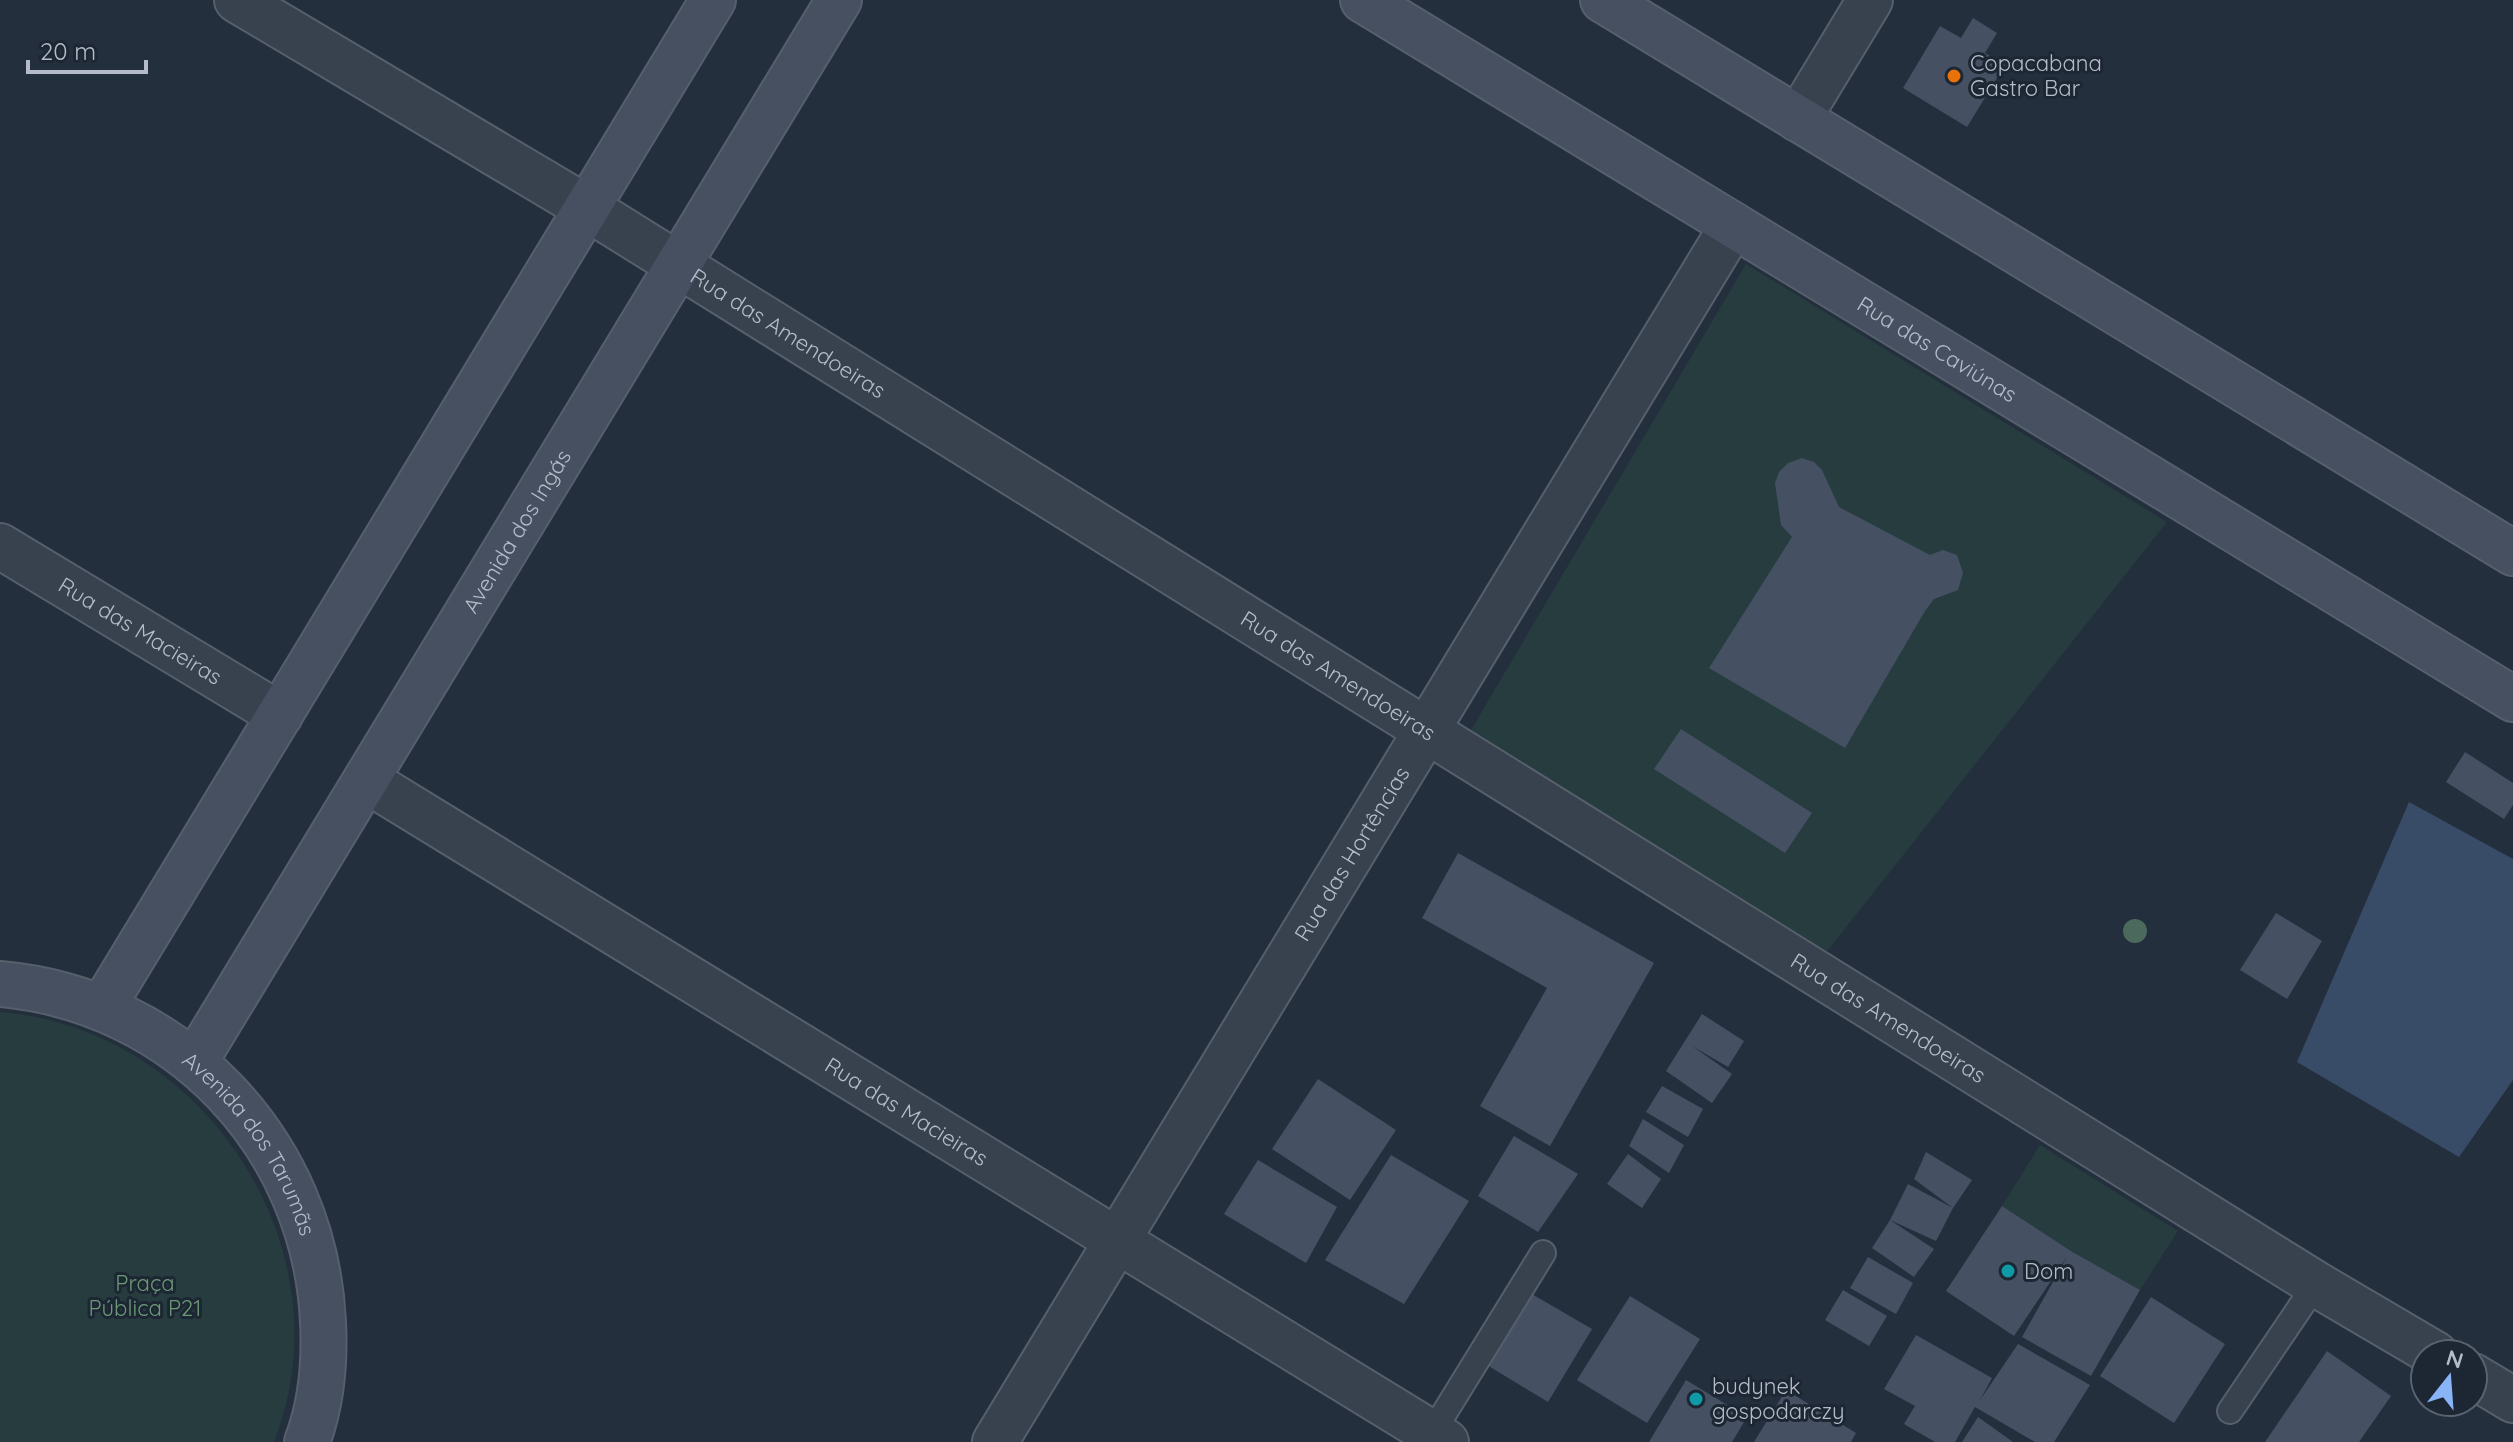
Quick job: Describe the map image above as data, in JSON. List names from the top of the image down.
{
  "streets": {
    "street": [
      "Rua das Amendoeiras",
      "Rua das Caviúnas",
      "Avenida dos Ingás",
      "Rua das Macieiras",
      "Rua das Hortências",
      "Avenida dos Tarumãs"
    ]
  },
  "crossings": [
    ["Rua das Amendoeiras", "Avenida dos Ingás"],
    ["Rua das Amendoeiras", "Rua das Hortências"],
    ["Rua das Caviúnas", "Rua das Hortências"],
    ["Avenida dos Ingás", "Rua das Macieiras"],
    ["Avenida dos Ingás", "Avenida dos Tarumãs"],
    ["Rua das Macieiras", "Rua das Hortências"]
  ],
  "parks": ["Praça Pública P21"],
  "places": ["Copacabana Gastro Bar", "Dom", "budynek gospodarczy"],
  "scale_bar": "20 m",
  "north": "top"
}
